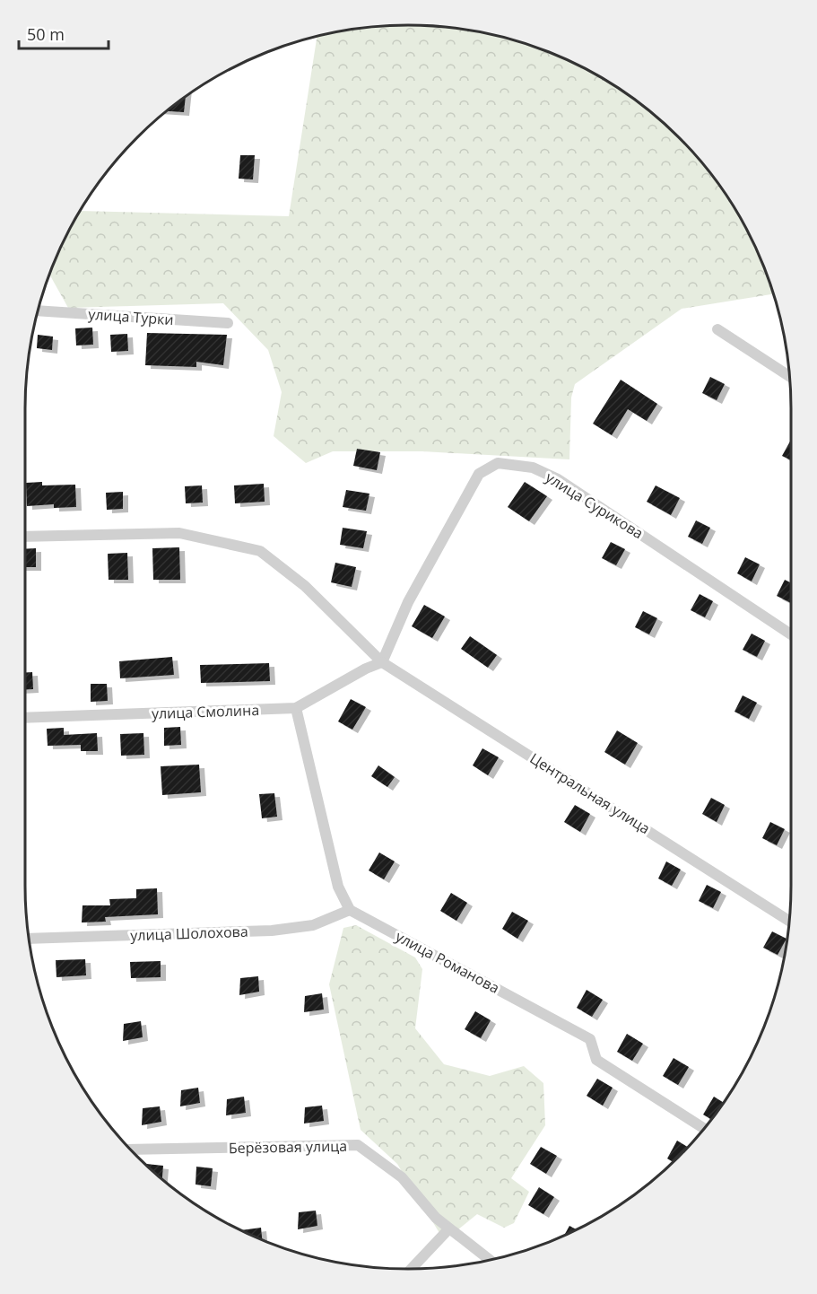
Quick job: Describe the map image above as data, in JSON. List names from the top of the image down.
{
  "streets": {
    "street": [
      "улица Турки",
      "улица Сурикова",
      "улица Смолина",
      "Центральная улица",
      "улица Шолохова",
      "улица Романова",
      "Берёзовая улица"
    ]
  },
  "crossings": [
    ["улица Сурикова", "улица Смолина"],
    ["улица Сурикова", "Центральная улица"],
    ["улица Смолина", "Центральная улица"],
    ["улица Шолохова", "улица Романова"]
  ],
  "scale_bar": "50 m"
}
